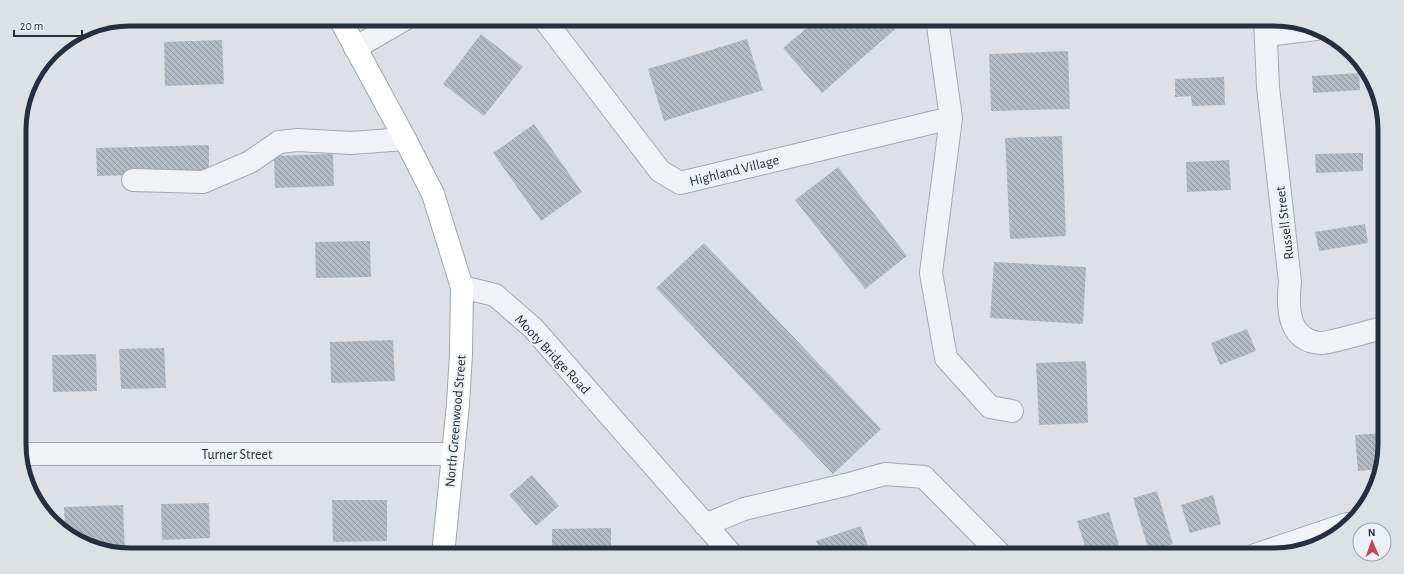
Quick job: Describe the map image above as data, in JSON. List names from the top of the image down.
{
  "streets": {
    "main road": ["North Greenwood Street"],
    "street": [
      "Highland Village",
      "Russell Street",
      "Mooty Bridge Road",
      "Turner Street"
    ]
  },
  "crossings": [
    ["Mooty Bridge Road", "North Greenwood Street"],
    ["North Greenwood Street", "Turner Street"]
  ],
  "scale_bar": "20 m",
  "north": "top"
}
